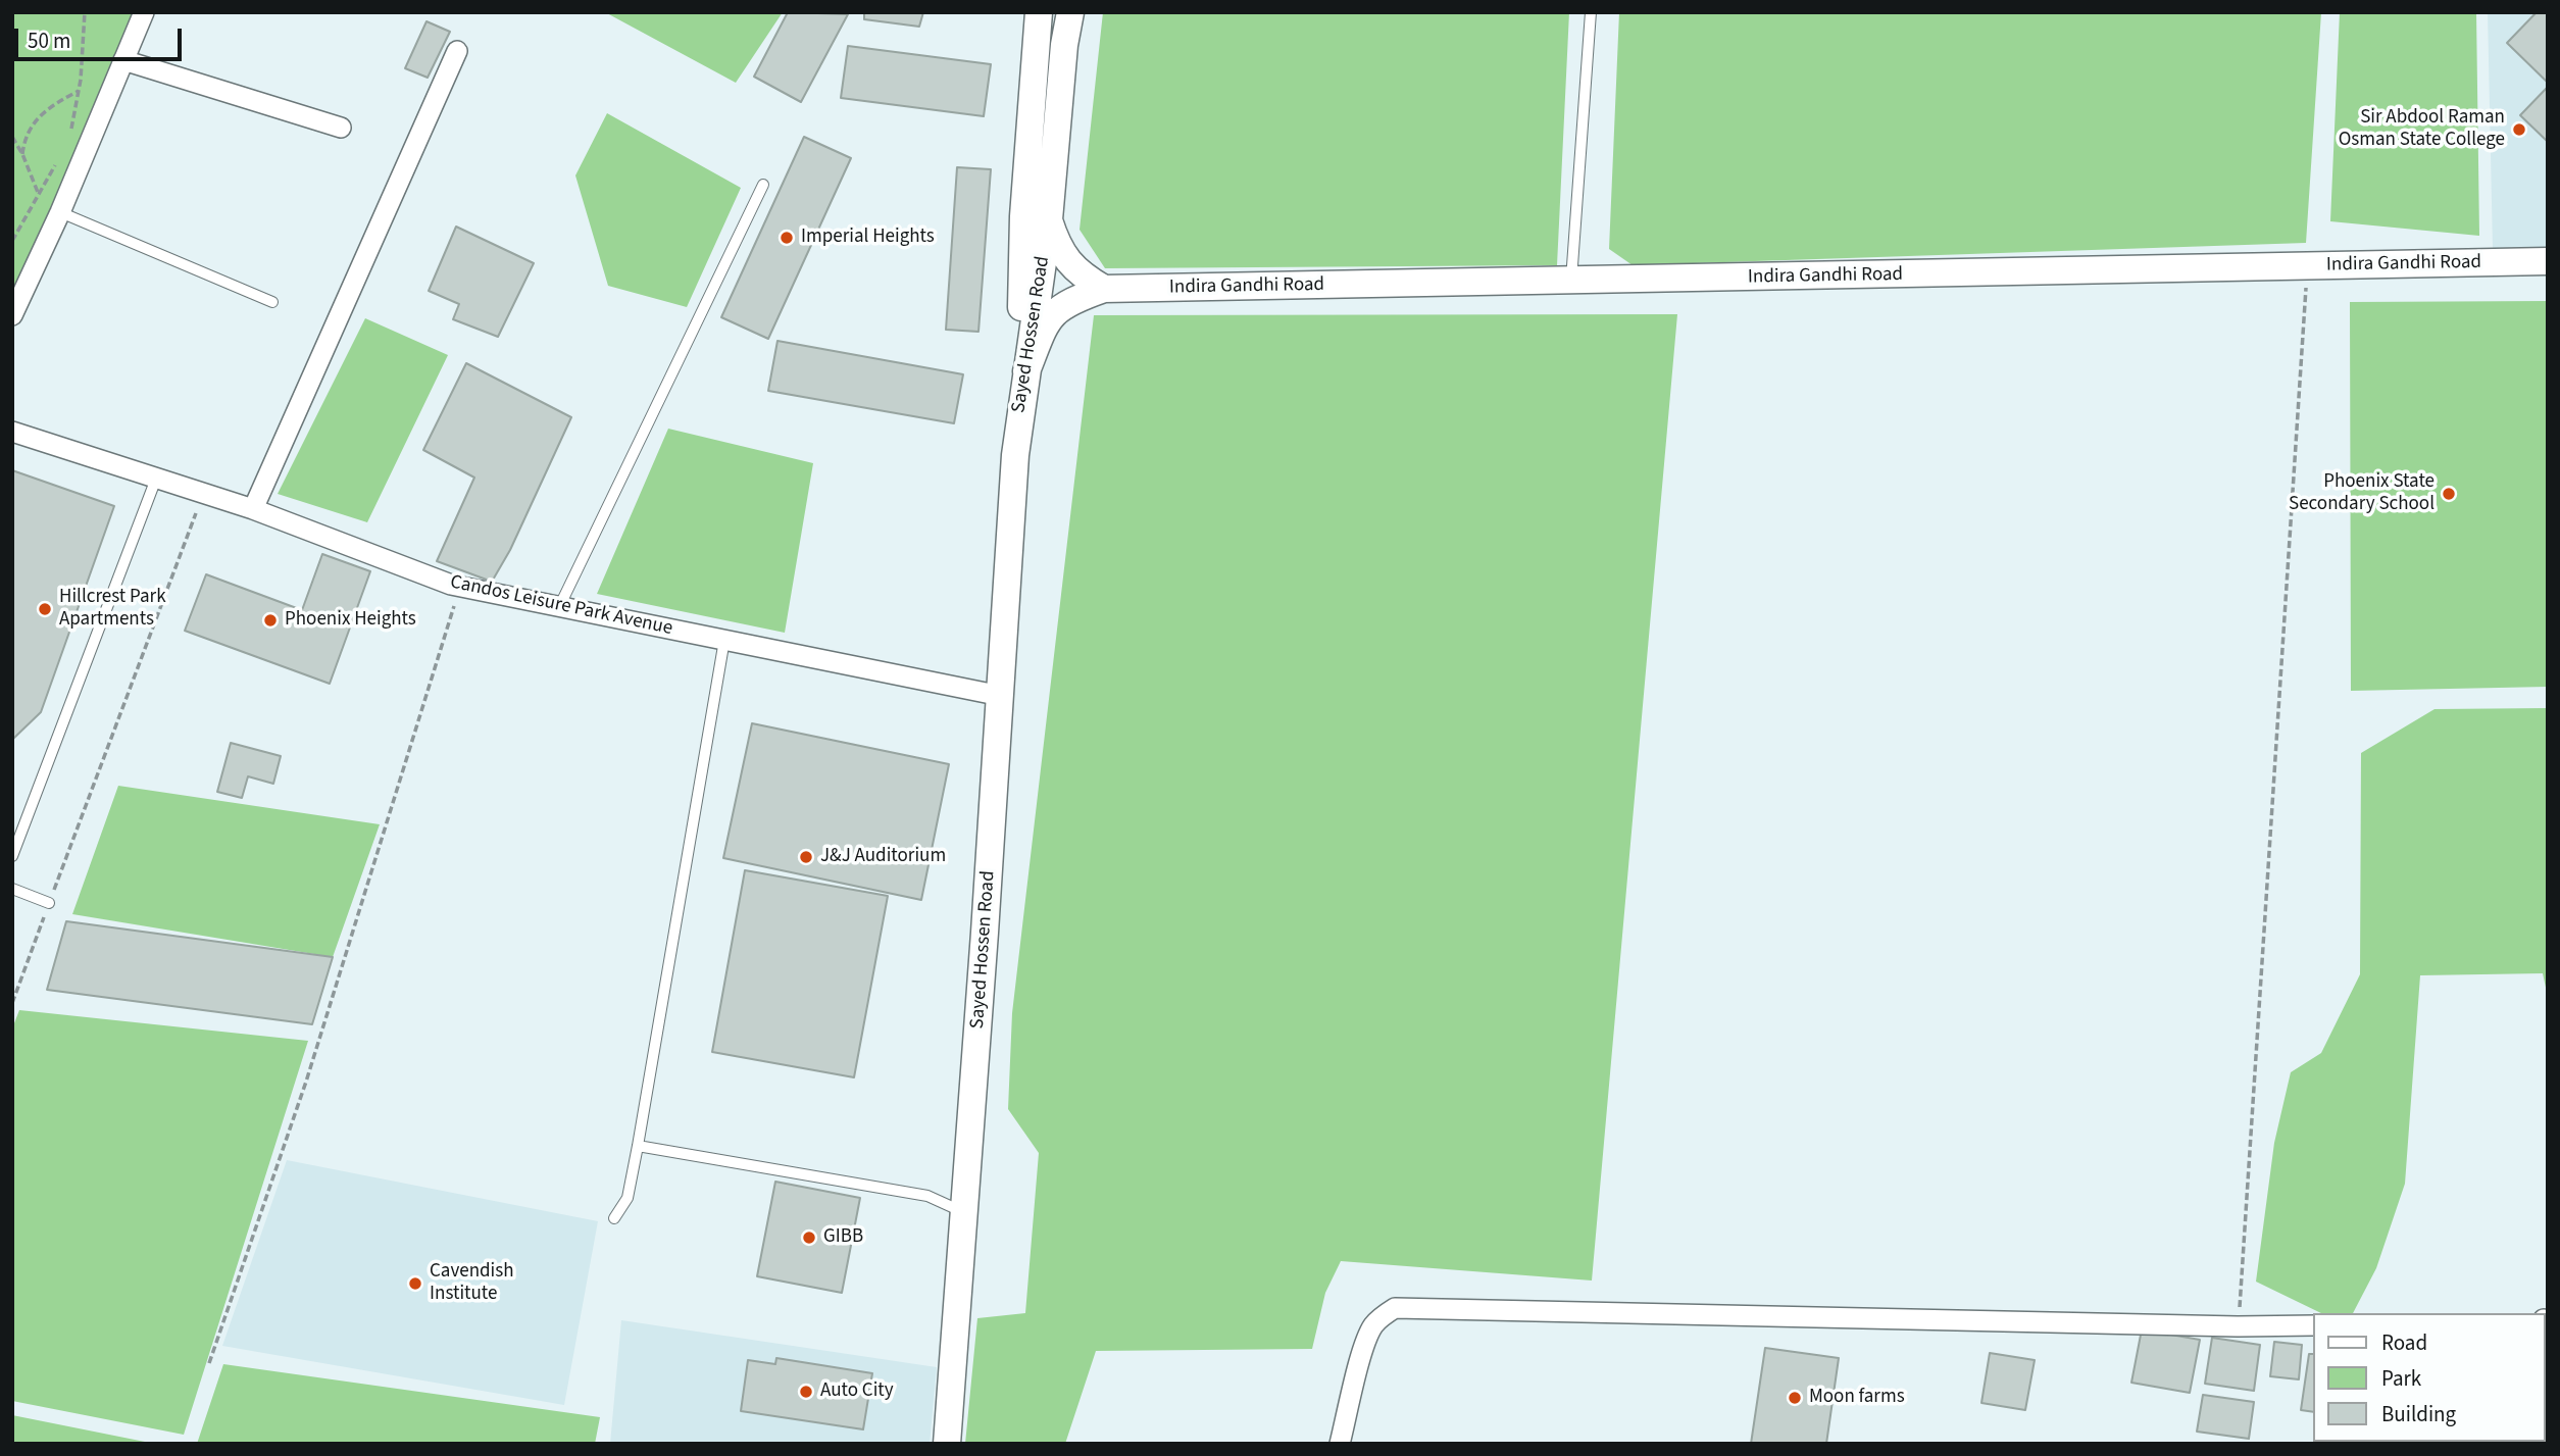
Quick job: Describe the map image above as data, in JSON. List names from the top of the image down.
{
  "streets": {
    "main road": ["Indira Gandhi Road", "Sayed Hossen Road"],
    "street": ["Candos Leisure Park Avenue"]
  },
  "crossings": [
    ["Indira Gandhi Road", "Sayed Hossen Road"],
    ["Sayed Hossen Road", "Candos Leisure Park Avenue"]
  ],
  "places": [
    "Sir Abdool Raman Osman State College",
    "Imperial Heights",
    "Phoenix State Secondary School",
    "Hillcrest Park Apartments",
    "Phoenix Heights",
    "J&J Auditorium",
    "GIBB",
    "Cavendish Institute",
    "Auto City",
    "Moon farms"
  ],
  "legend": ["Road", "Park", "Building"],
  "scale_bar": "50 m"
}
